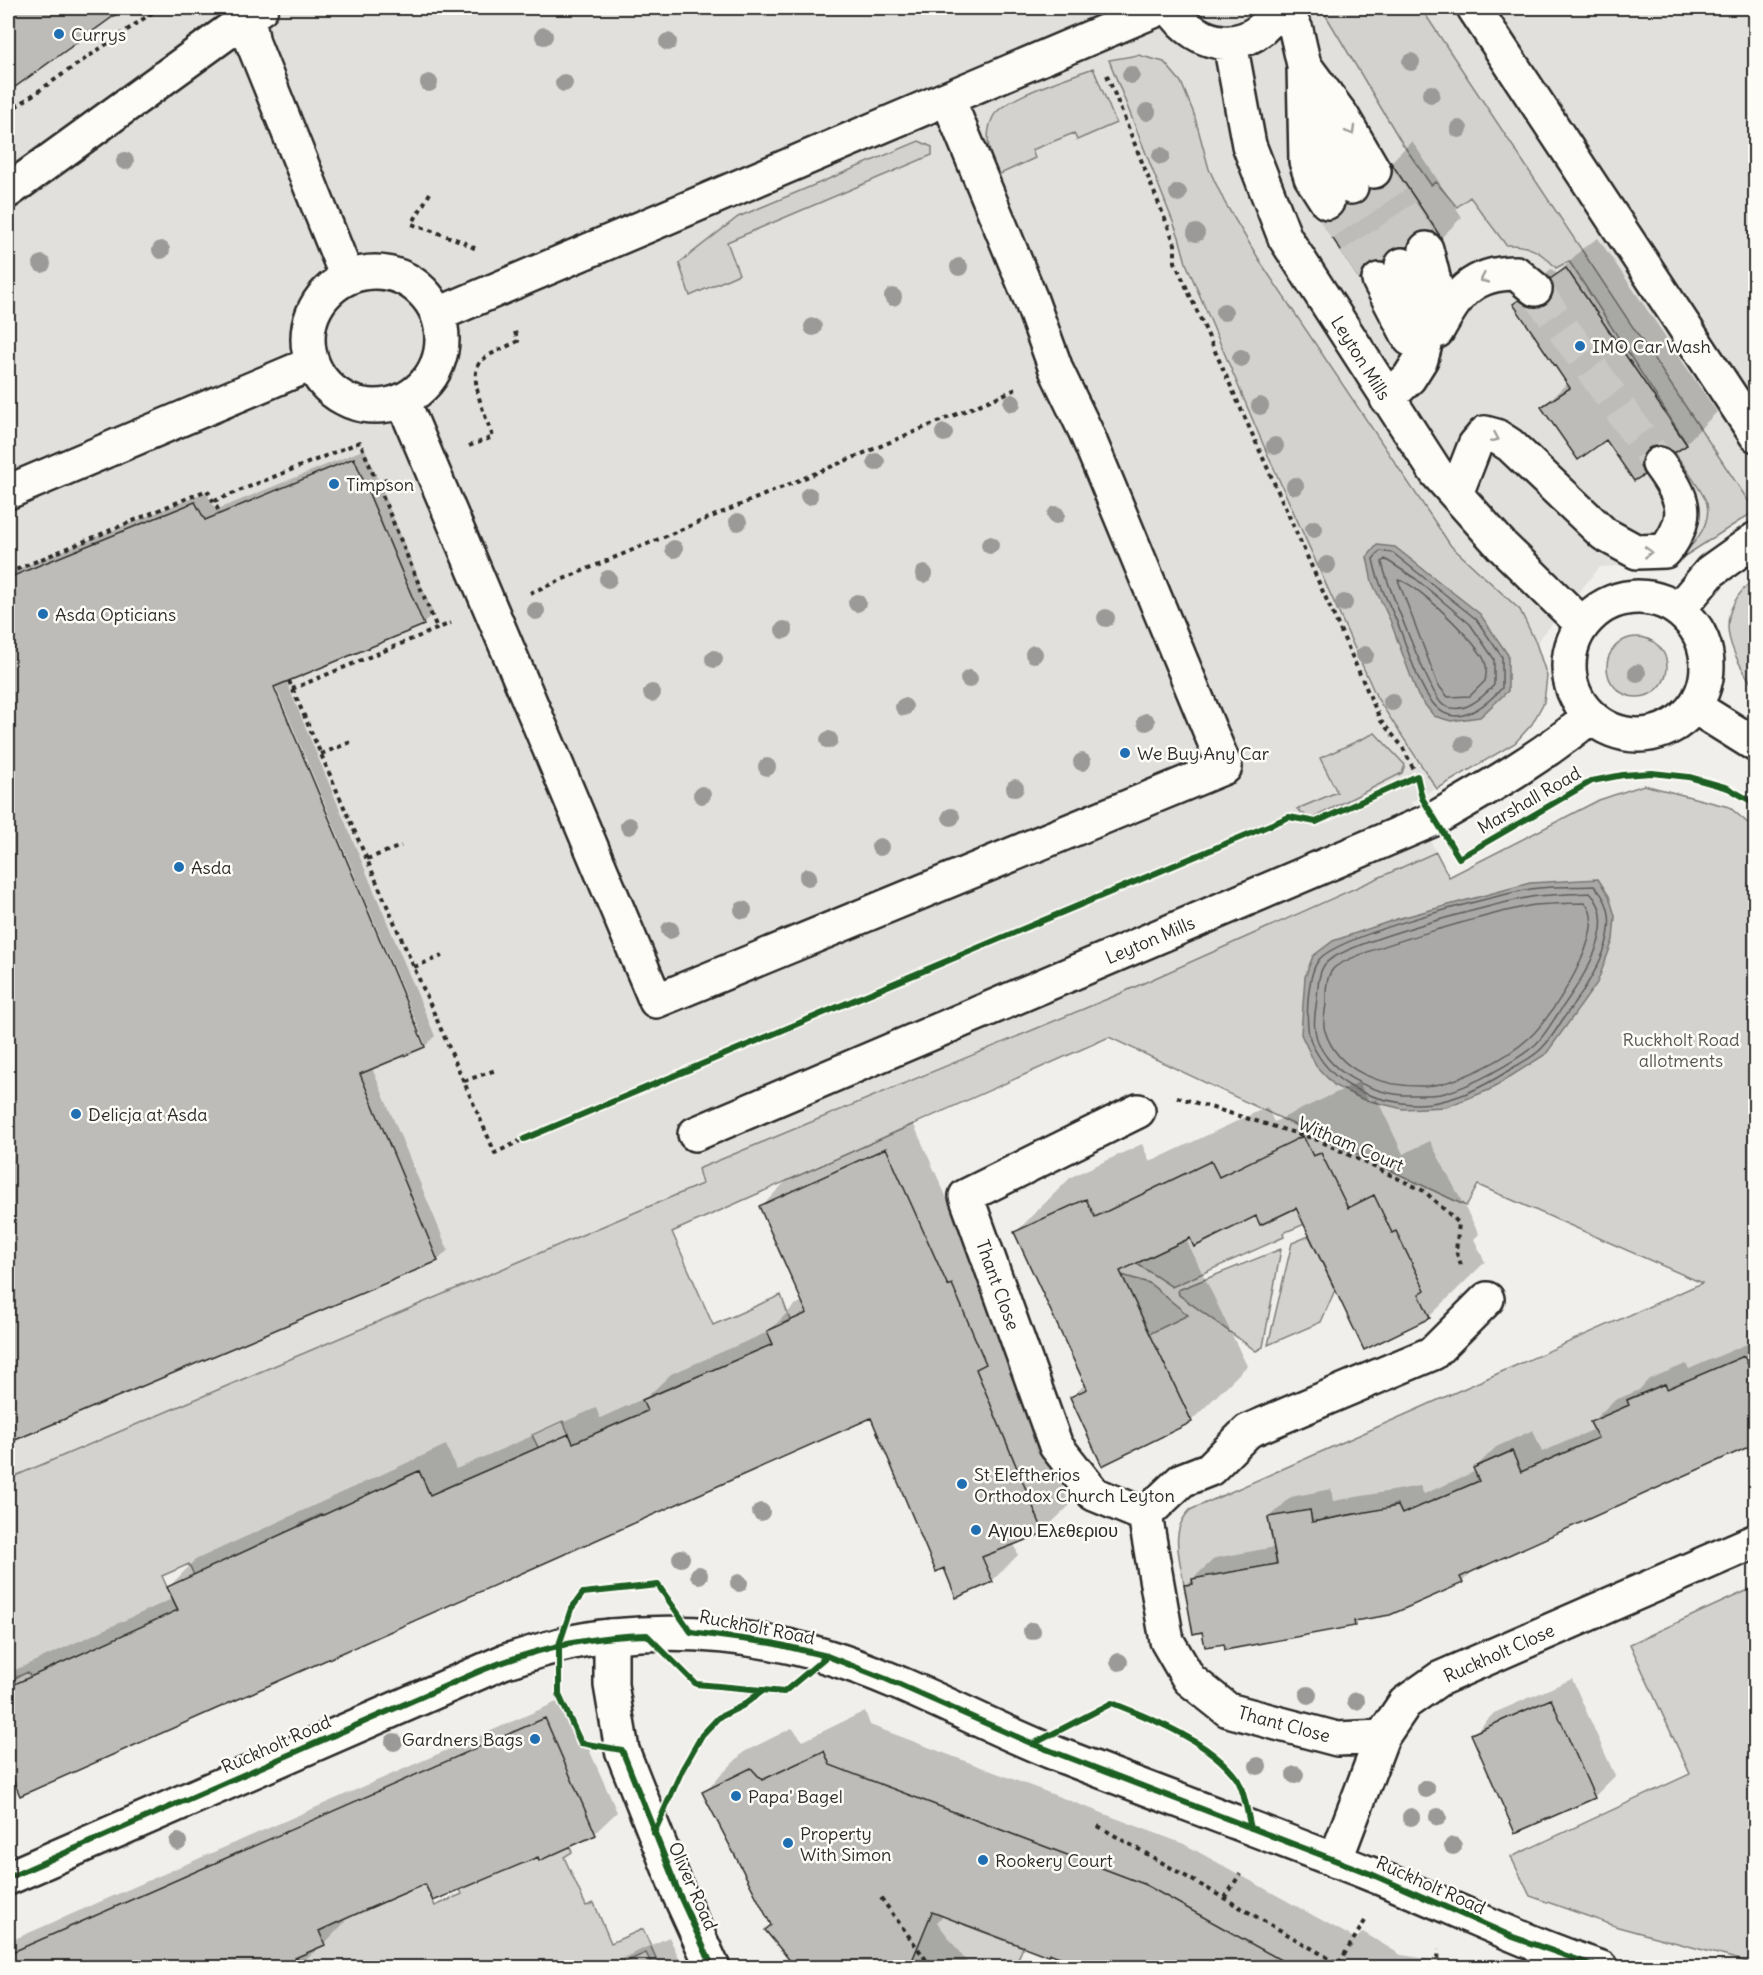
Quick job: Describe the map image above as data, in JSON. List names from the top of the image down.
{
  "streets": {
    "street": [
      "Leyton Mills",
      "Thant Close",
      "Ruckholt Road",
      "Ruckholt Close",
      "Oliver Road"
    ],
    "path": ["Witham Court"],
    "cycle path": ["Marshall Road"]
  },
  "crossings": [
    ["Witham Court", "Thant Close"],
    ["Thant Close", "Ruckholt Close"],
    ["Ruckholt Road", "Ruckholt Close"],
    ["Ruckholt Road", "Oliver Road"]
  ],
  "parks": ["Ruckholt Road allotments"],
  "places": [
    "Currys",
    "IMO Car Wash",
    "Timpson",
    "Asda Opticians",
    "We Buy Any Car",
    "Asda",
    "Delicja at Asda",
    "St Eleftherios Orthodox Church Leyton",
    "Αγιου Ελεθεριου",
    "Gardners Bags",
    "Papa' Bagel",
    "Property With Simon",
    "Rookery Court"
  ]
}
